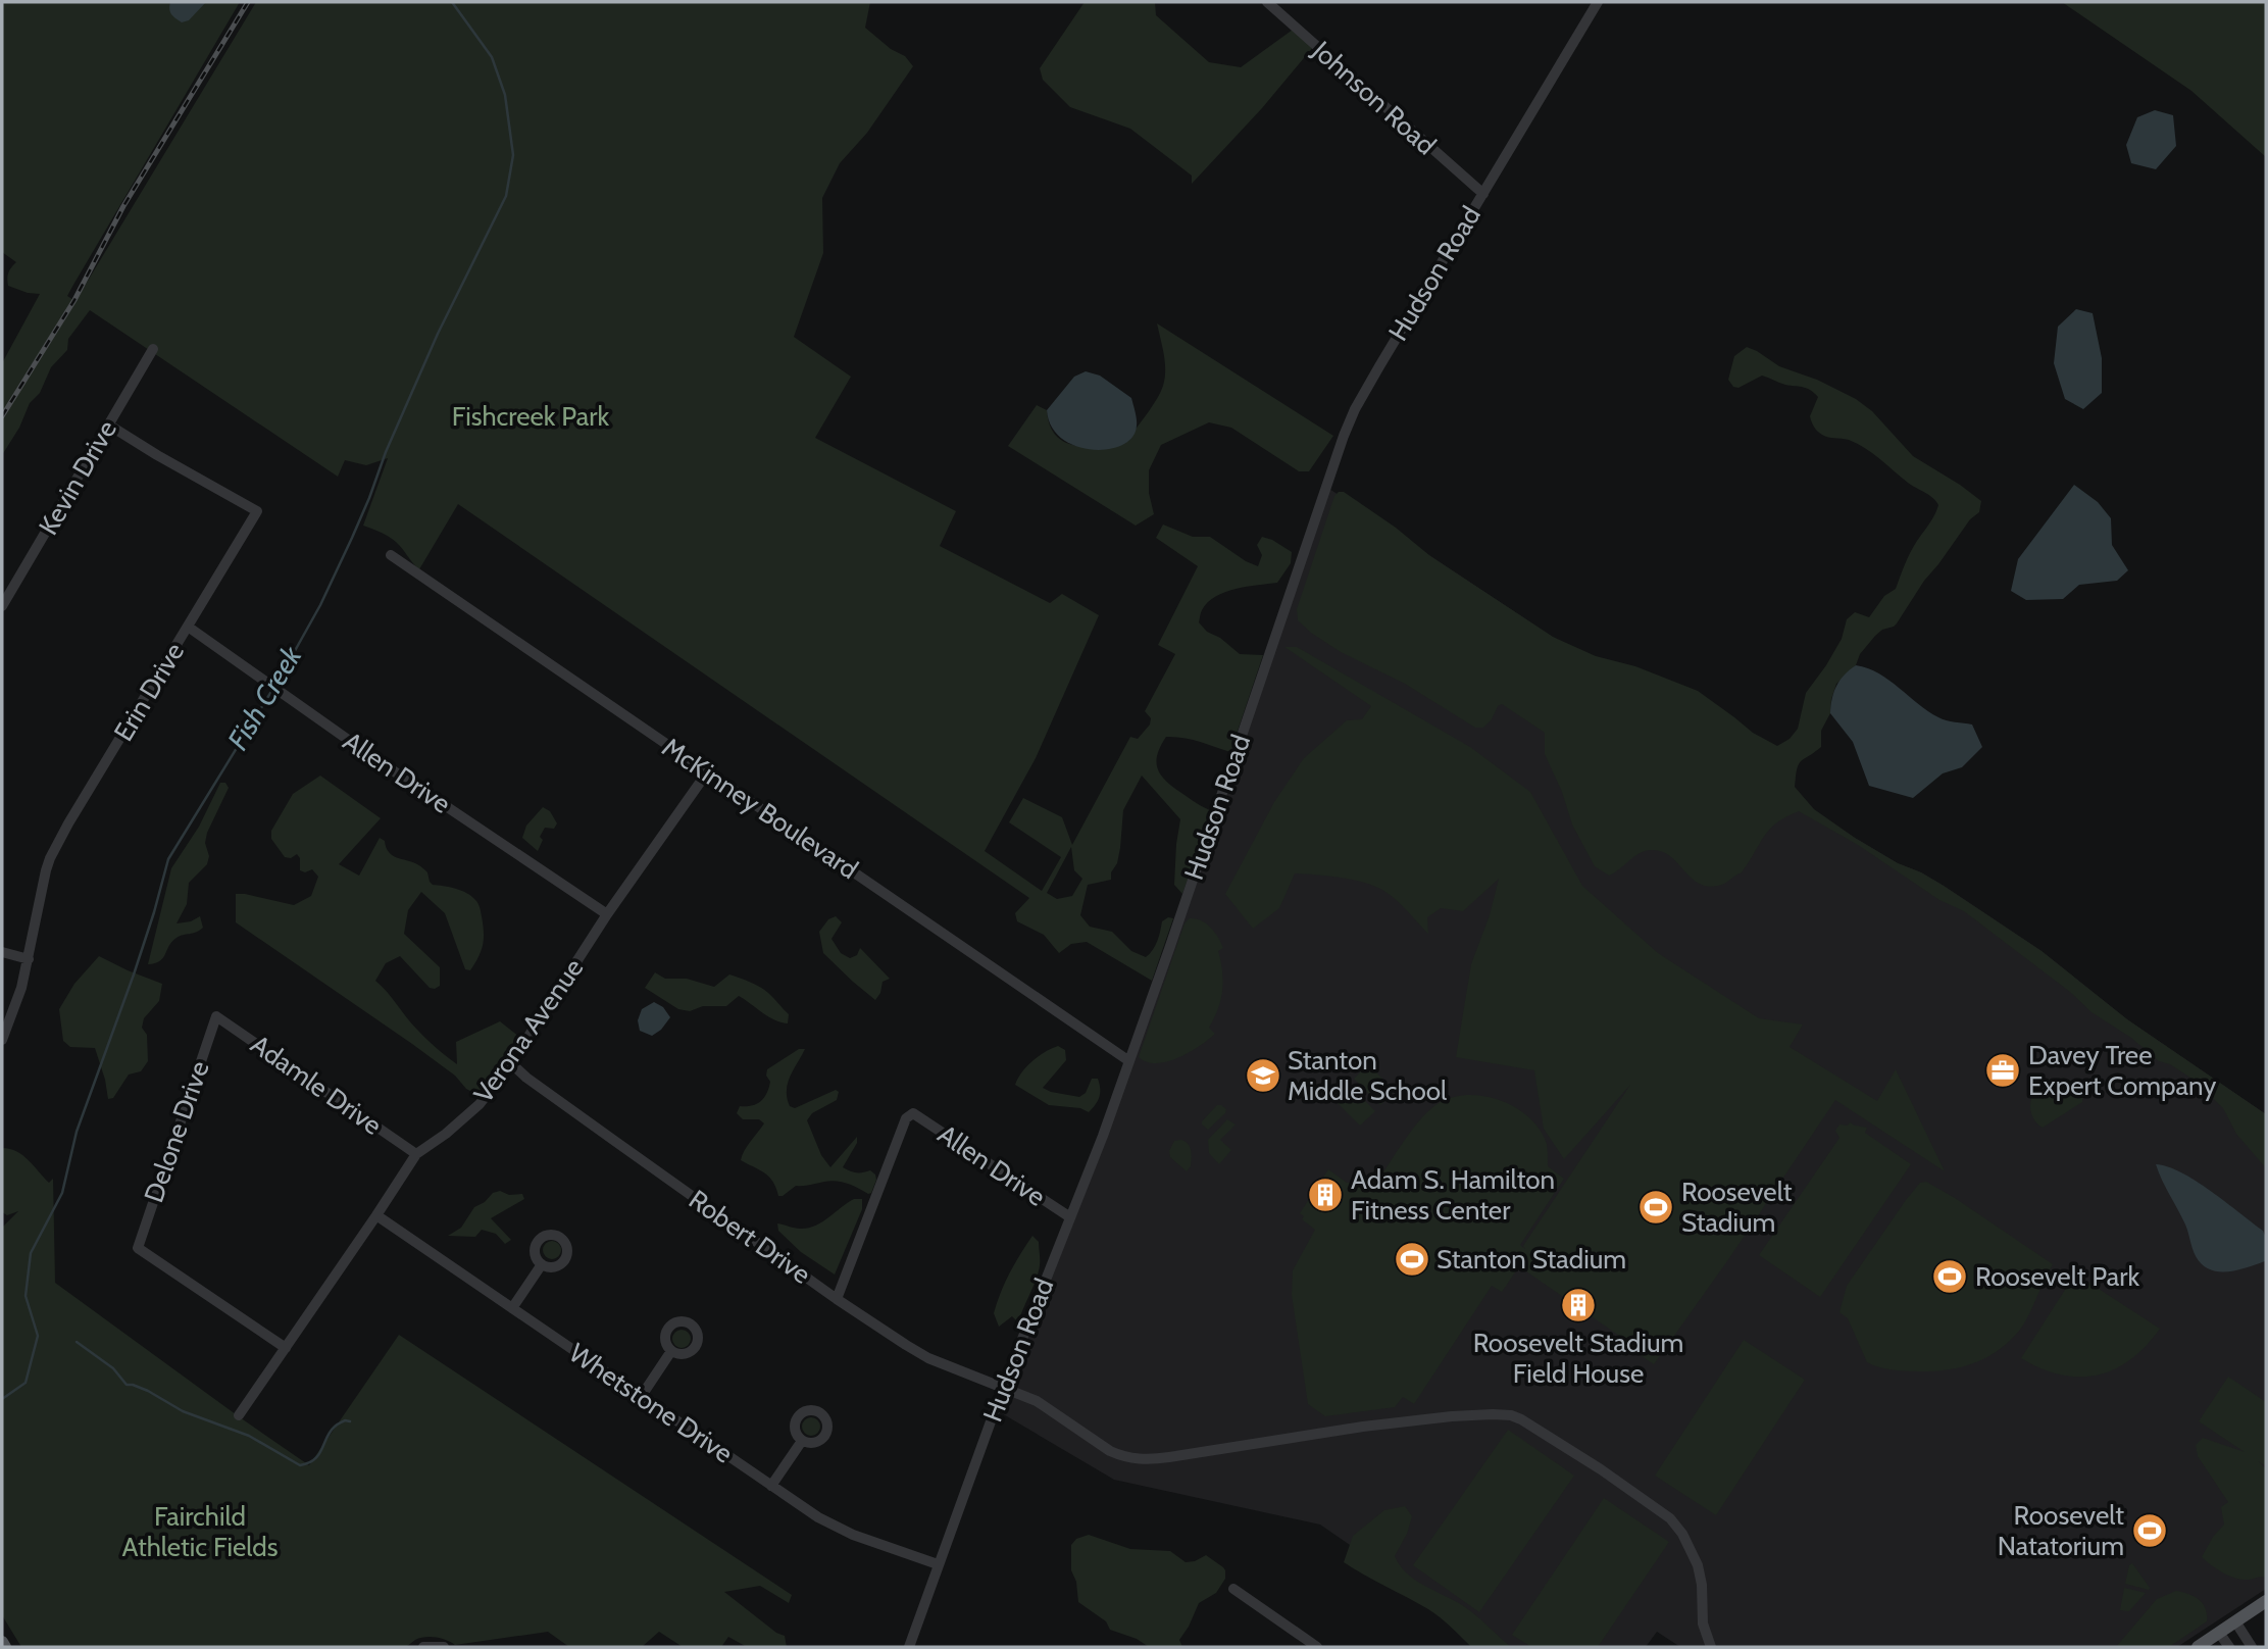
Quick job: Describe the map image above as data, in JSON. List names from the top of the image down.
{
  "streets": {
    "street": [
      "Johnson Road",
      "Hudson Road",
      "Kevin Drive",
      "Erin Drive",
      "Allen Drive",
      "McKinney Boulevard",
      "Verona Avenue",
      "Adamle Drive",
      "Delone Drive",
      "Robert Drive",
      "Whetstone Drive"
    ]
  },
  "crossings": [
    ["Johnson Road", "Hudson Road"],
    ["Hudson Road", "Allen Drive"],
    ["Hudson Road", "McKinney Boulevard"],
    ["Hudson Road", "Robert Drive"],
    ["Hudson Road", "Whetstone Drive"],
    ["Kevin Drive", "Erin Drive"],
    ["Erin Drive", "Allen Drive"],
    ["Allen Drive", "Verona Avenue"],
    ["Allen Drive", "Robert Drive"],
    ["McKinney Boulevard", "Verona Avenue"],
    ["Verona Avenue", "Adamle Drive"],
    ["Verona Avenue", "Delone Drive"],
    ["Verona Avenue", "Robert Drive"],
    ["Verona Avenue", "Whetstone Drive"],
    ["Adamle Drive", "Delone Drive"]
  ],
  "water": ["Fish Creek"],
  "parks": ["Fishcreek Park", "Fairchild Athletic Fields"],
  "places": {
    "office": ["Davey Tree Expert Company"],
    "school or university": ["Stanton Middle School"],
    "building": ["Adam S. Hamilton Fitness Center", "Roosevelt Stadium Field House"],
    "sports": [
      "Roosevelt Stadium",
      "Stanton Stadium",
      "Roosevelt Park",
      "Roosevelt Natatorium"
    ]
  }
}
